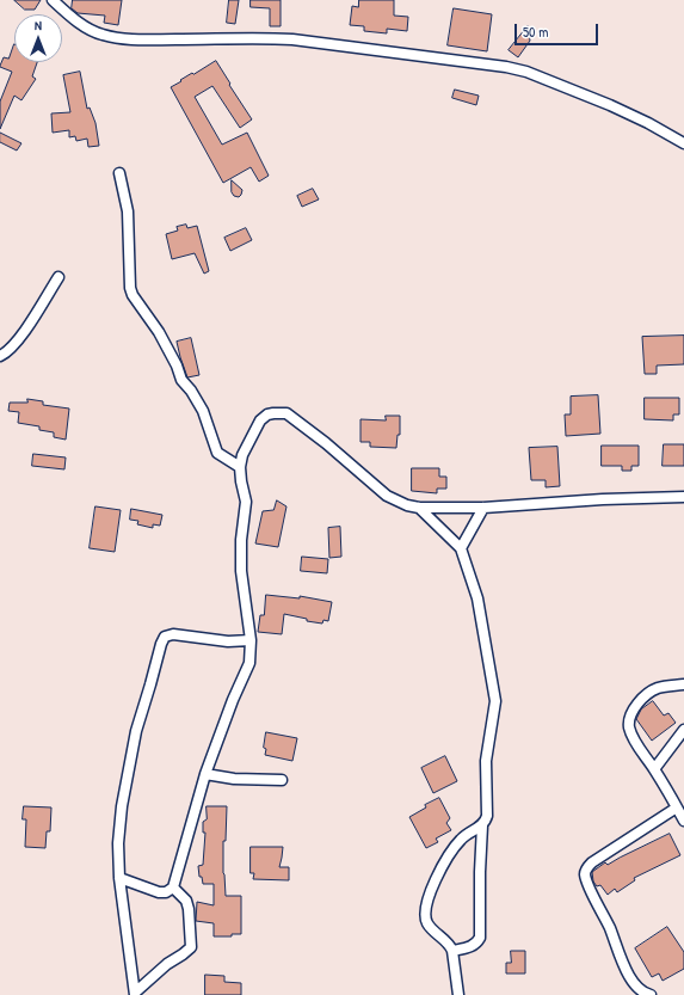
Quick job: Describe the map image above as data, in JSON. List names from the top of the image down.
{
  "scale_bar": "50 m",
  "north": "top"
}
